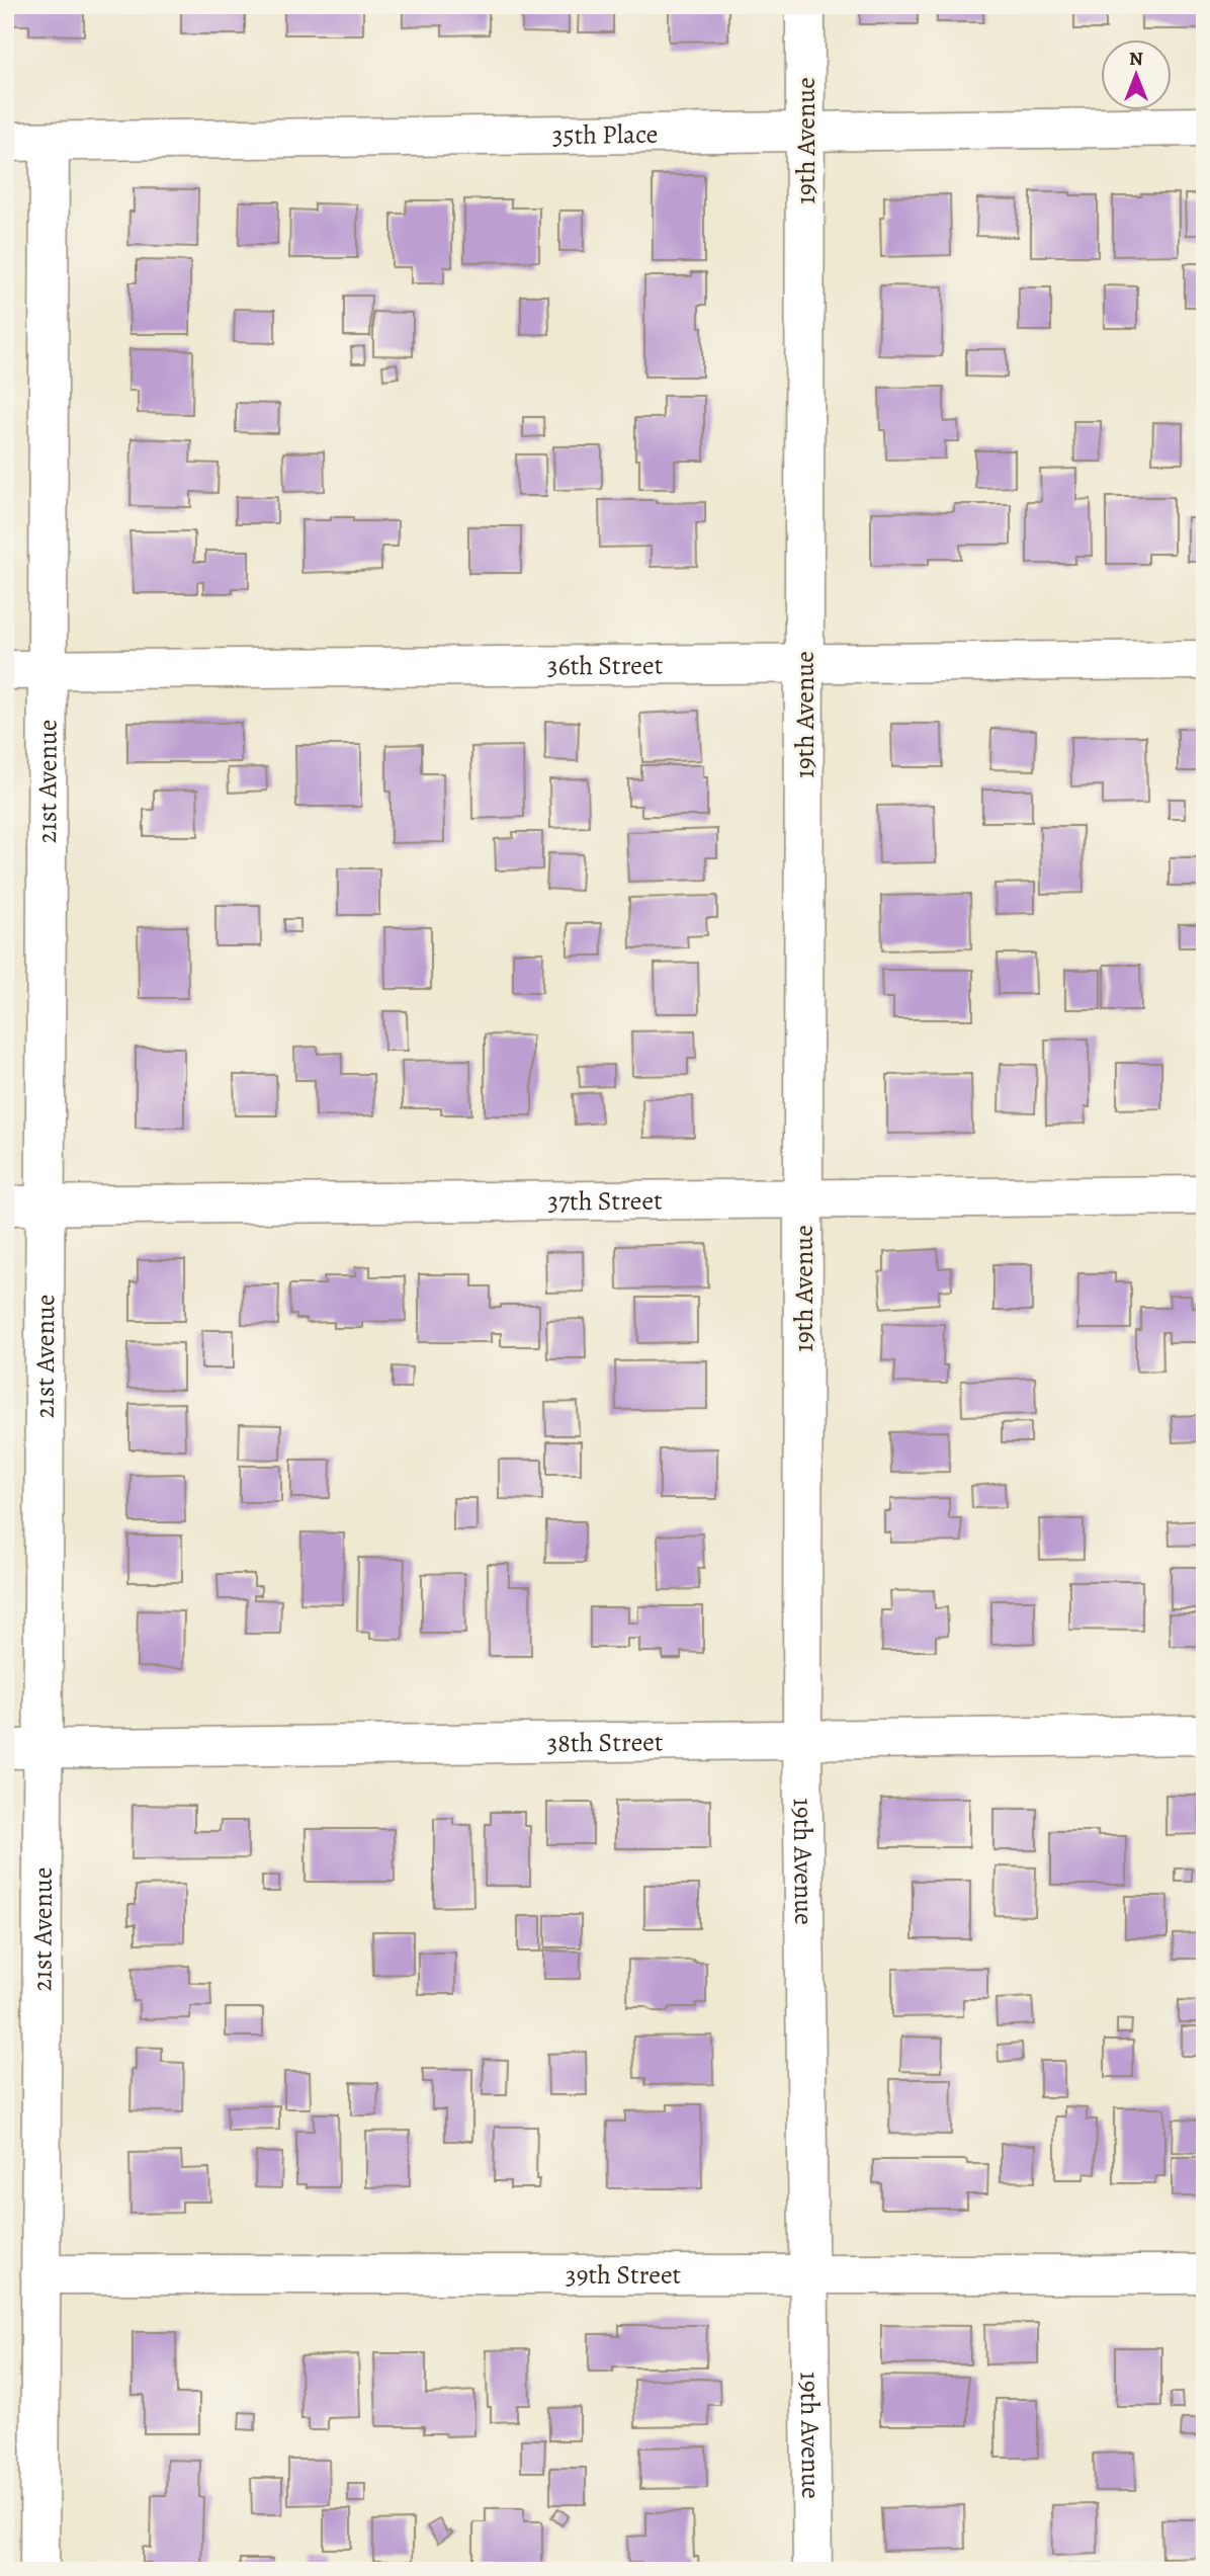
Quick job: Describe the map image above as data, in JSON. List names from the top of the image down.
{
  "streets": {
    "street": [
      "35th Place",
      "19th Avenue",
      "36th Street",
      "21st Avenue",
      "37th Street",
      "38th Street",
      "39th Street"
    ]
  },
  "crossings": [
    ["35th Place", "19th Avenue"],
    ["35th Place", "21st Avenue"],
    ["19th Avenue", "36th Street"],
    ["19th Avenue", "37th Street"],
    ["19th Avenue", "38th Street"],
    ["19th Avenue", "39th Street"],
    ["36th Street", "21st Avenue"],
    ["21st Avenue", "37th Street"],
    ["21st Avenue", "38th Street"],
    ["21st Avenue", "39th Street"]
  ],
  "north": "top"
}
